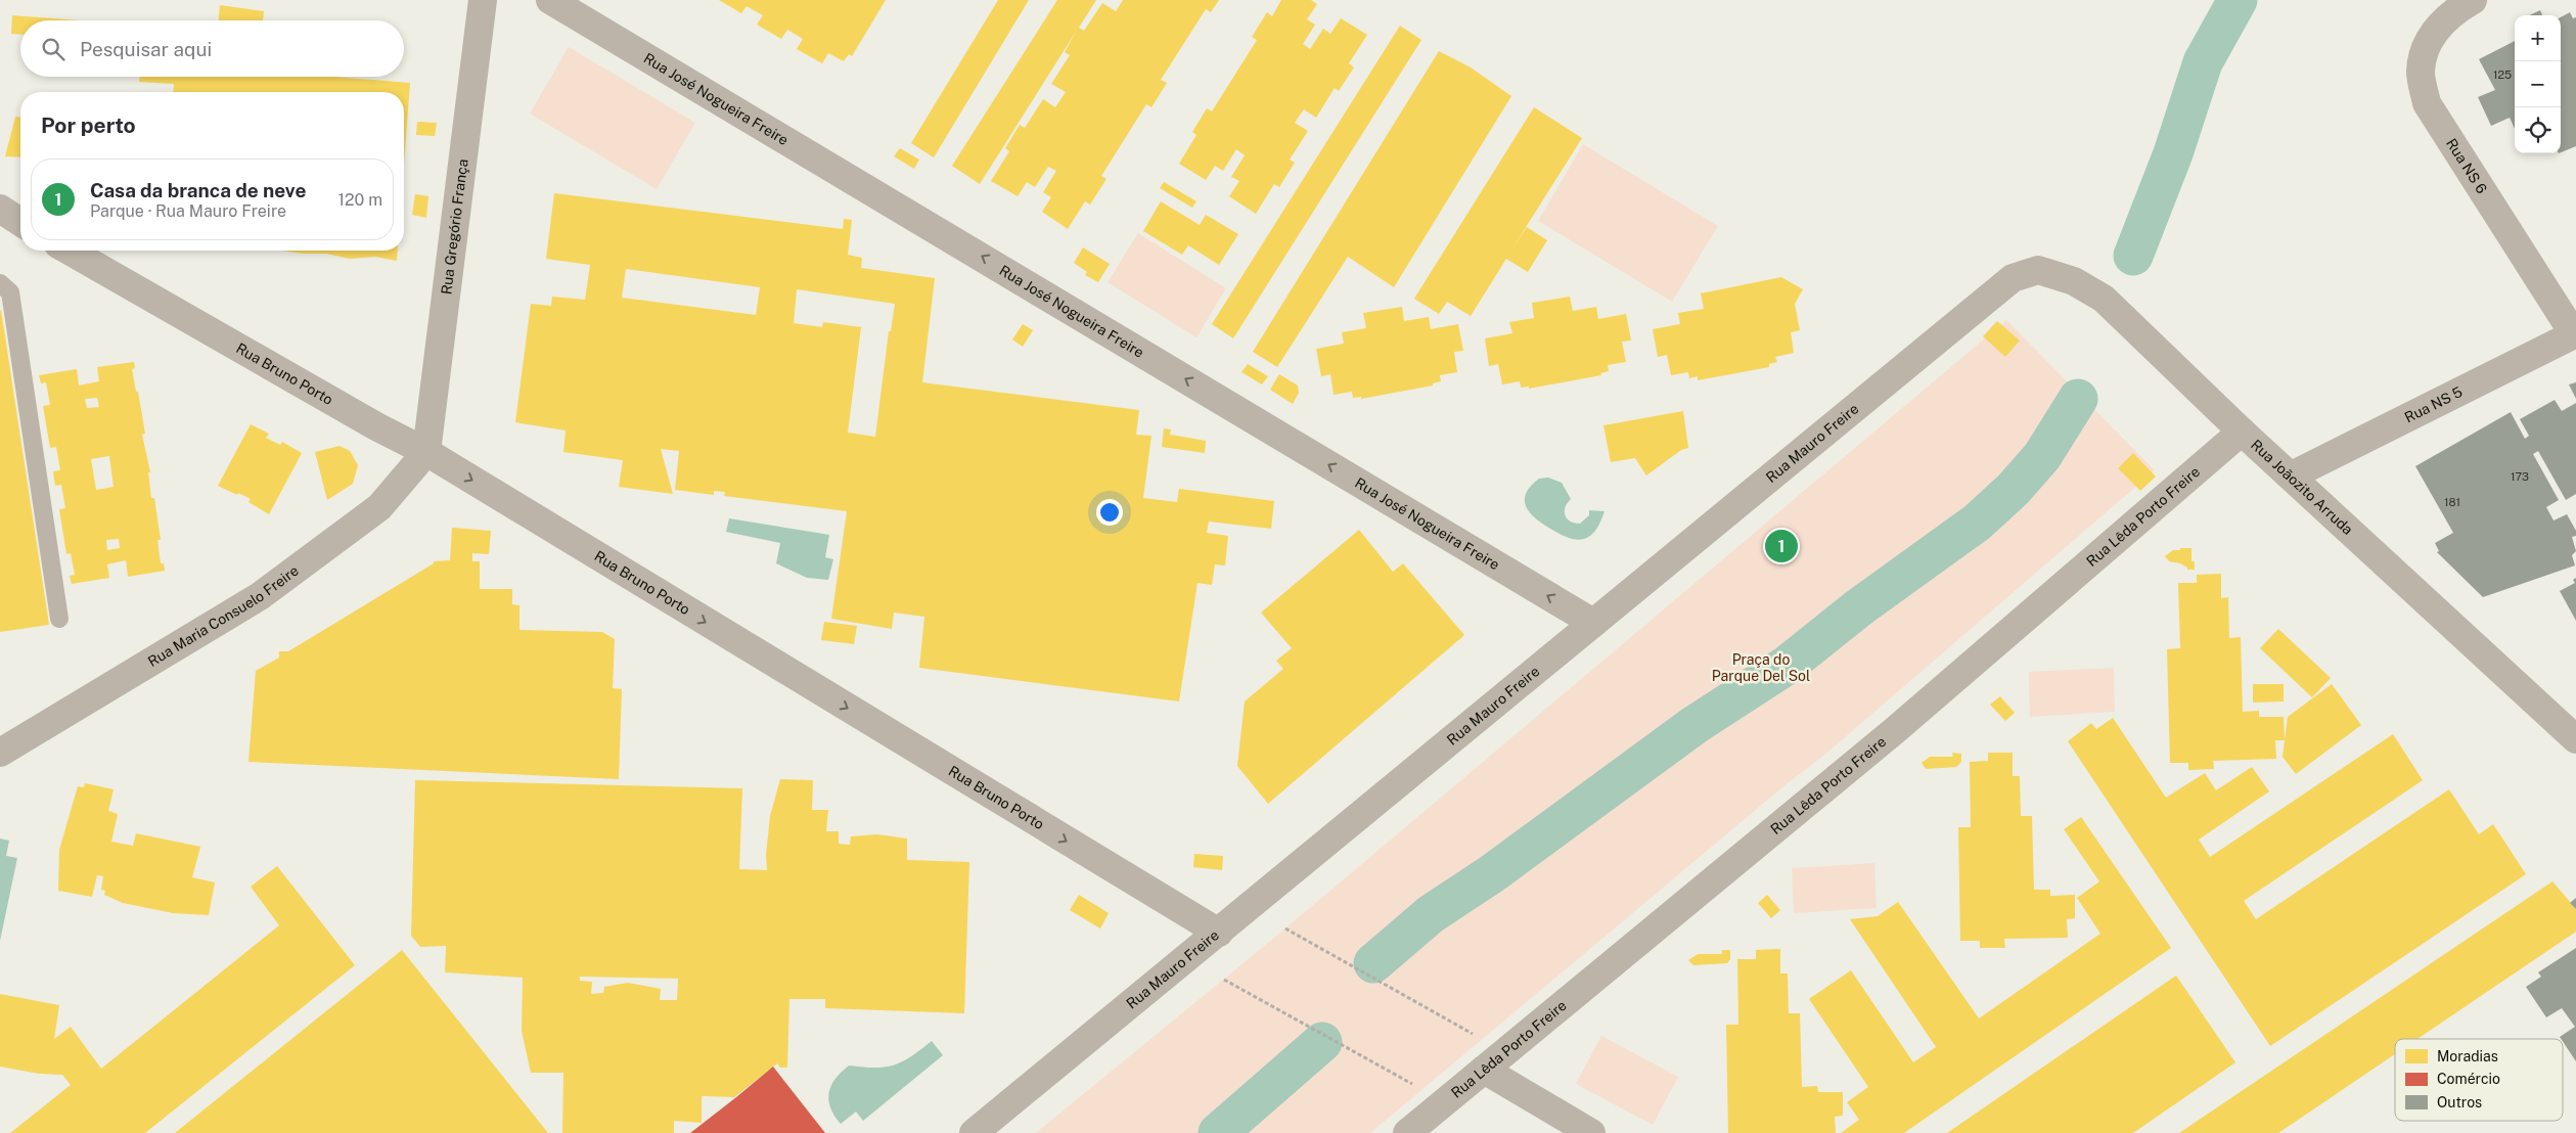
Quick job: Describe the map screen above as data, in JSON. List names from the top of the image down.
{
  "streets": {
    "street": [
      "Rua José Nogueira Freire",
      "Rua NS 6",
      "Rua Gregório França",
      "Rua Bruno Porto",
      "Rua NS 5",
      "Rua Mauro Freire",
      "Rua Joãozito Arruda",
      "Rua Lêda Porto Freire",
      "Rua Maria Consuelo Freire"
    ]
  },
  "crossings": [
    ["Rua José Nogueira Freire", "Rua Mauro Freire"],
    ["Rua NS 6", "Rua NS 5"],
    ["Rua Gregório França", "Rua Bruno Porto"],
    ["Rua Gregório França", "Rua Maria Consuelo Freire"],
    ["Rua Bruno Porto", "Rua Mauro Freire"],
    ["Rua Bruno Porto", "Rua Maria Consuelo Freire"],
    ["Rua NS 5", "Rua Joãozito Arruda"],
    ["Rua Mauro Freire", "Rua Joãozito Arruda"],
    ["Rua Joãozito Arruda", "Rua Lêda Porto Freire"]
  ],
  "one_way": ["Rua José Nogueira Freire", "Rua Bruno Porto"],
  "parks": ["Praça do Parque Del Sol"],
  "house_numbers": ["125", "173", "181"],
  "legend": ["Moradias", "Comércio", "Outros"],
  "page": {
    "map_buttons": ["+", "−"],
    "search": "Pesquisar aqui",
    "heading": "Por perto",
    "list": [
      {
        "mark": "1",
        "name": "Casa da branca de neve",
        "note": "Parque · Rua Mauro Freire",
        "value": "120 m"
      }
    ],
    "pins": "1"
  }
}
